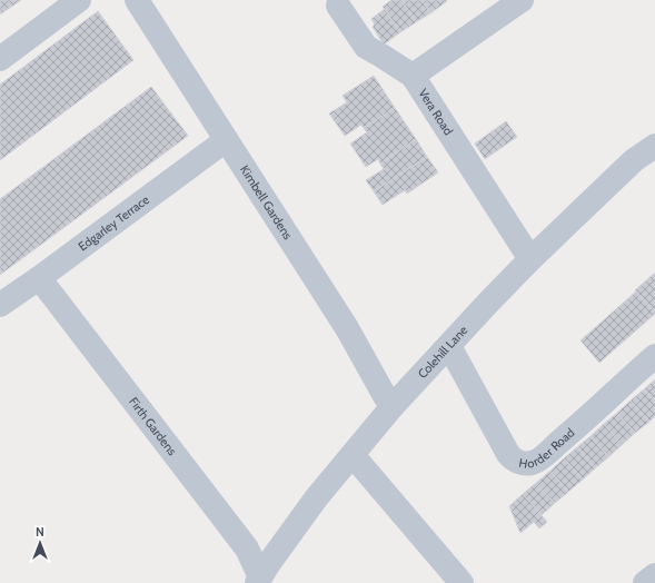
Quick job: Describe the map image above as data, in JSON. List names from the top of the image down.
{
  "streets": {
    "street": [
      "Vera Road",
      "Kimbell Gardens",
      "Edgarley Terrace",
      "Colehill Lane",
      "Firth Gardens",
      "Horder Road"
    ]
  },
  "crossings": [
    ["Vera Road", "Colehill Lane"],
    ["Kimbell Gardens", "Edgarley Terrace"],
    ["Kimbell Gardens", "Colehill Lane"],
    ["Edgarley Terrace", "Firth Gardens"],
    ["Colehill Lane", "Firth Gardens"],
    ["Colehill Lane", "Horder Road"]
  ],
  "north": "top"
}
